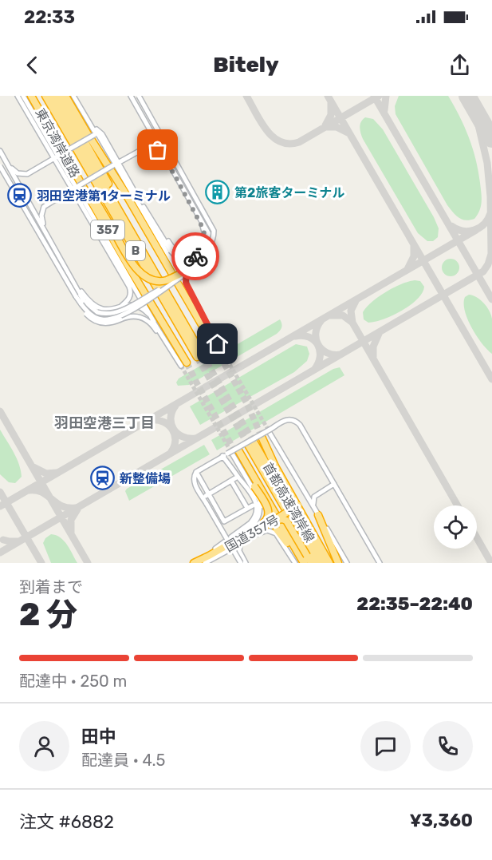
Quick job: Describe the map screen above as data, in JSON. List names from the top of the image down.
{
  "streets": {
    "highway": [
      "東京湾岸道路",
      "357",
      "B",
      "首都高速湾岸線",
      "国道357号"
    ]
  },
  "districts": ["羽田空港三丁目"],
  "places": {
    "building": ["第2旅客ターミナル"],
    "station": ["羽田空港第1ターミナル", "新整備場"]
  },
  "page": {
    "status": "22:33",
    "header": "Bitely",
    "heading": ["2 分", "到着まで", "22:35–22:40"],
    "panel": [
      "田中",
      "配達員 · 4.5",
      "注文 #6882",
      "¥3,360"
    ],
    "bar": "配達中 · 250 m"
  }
}
